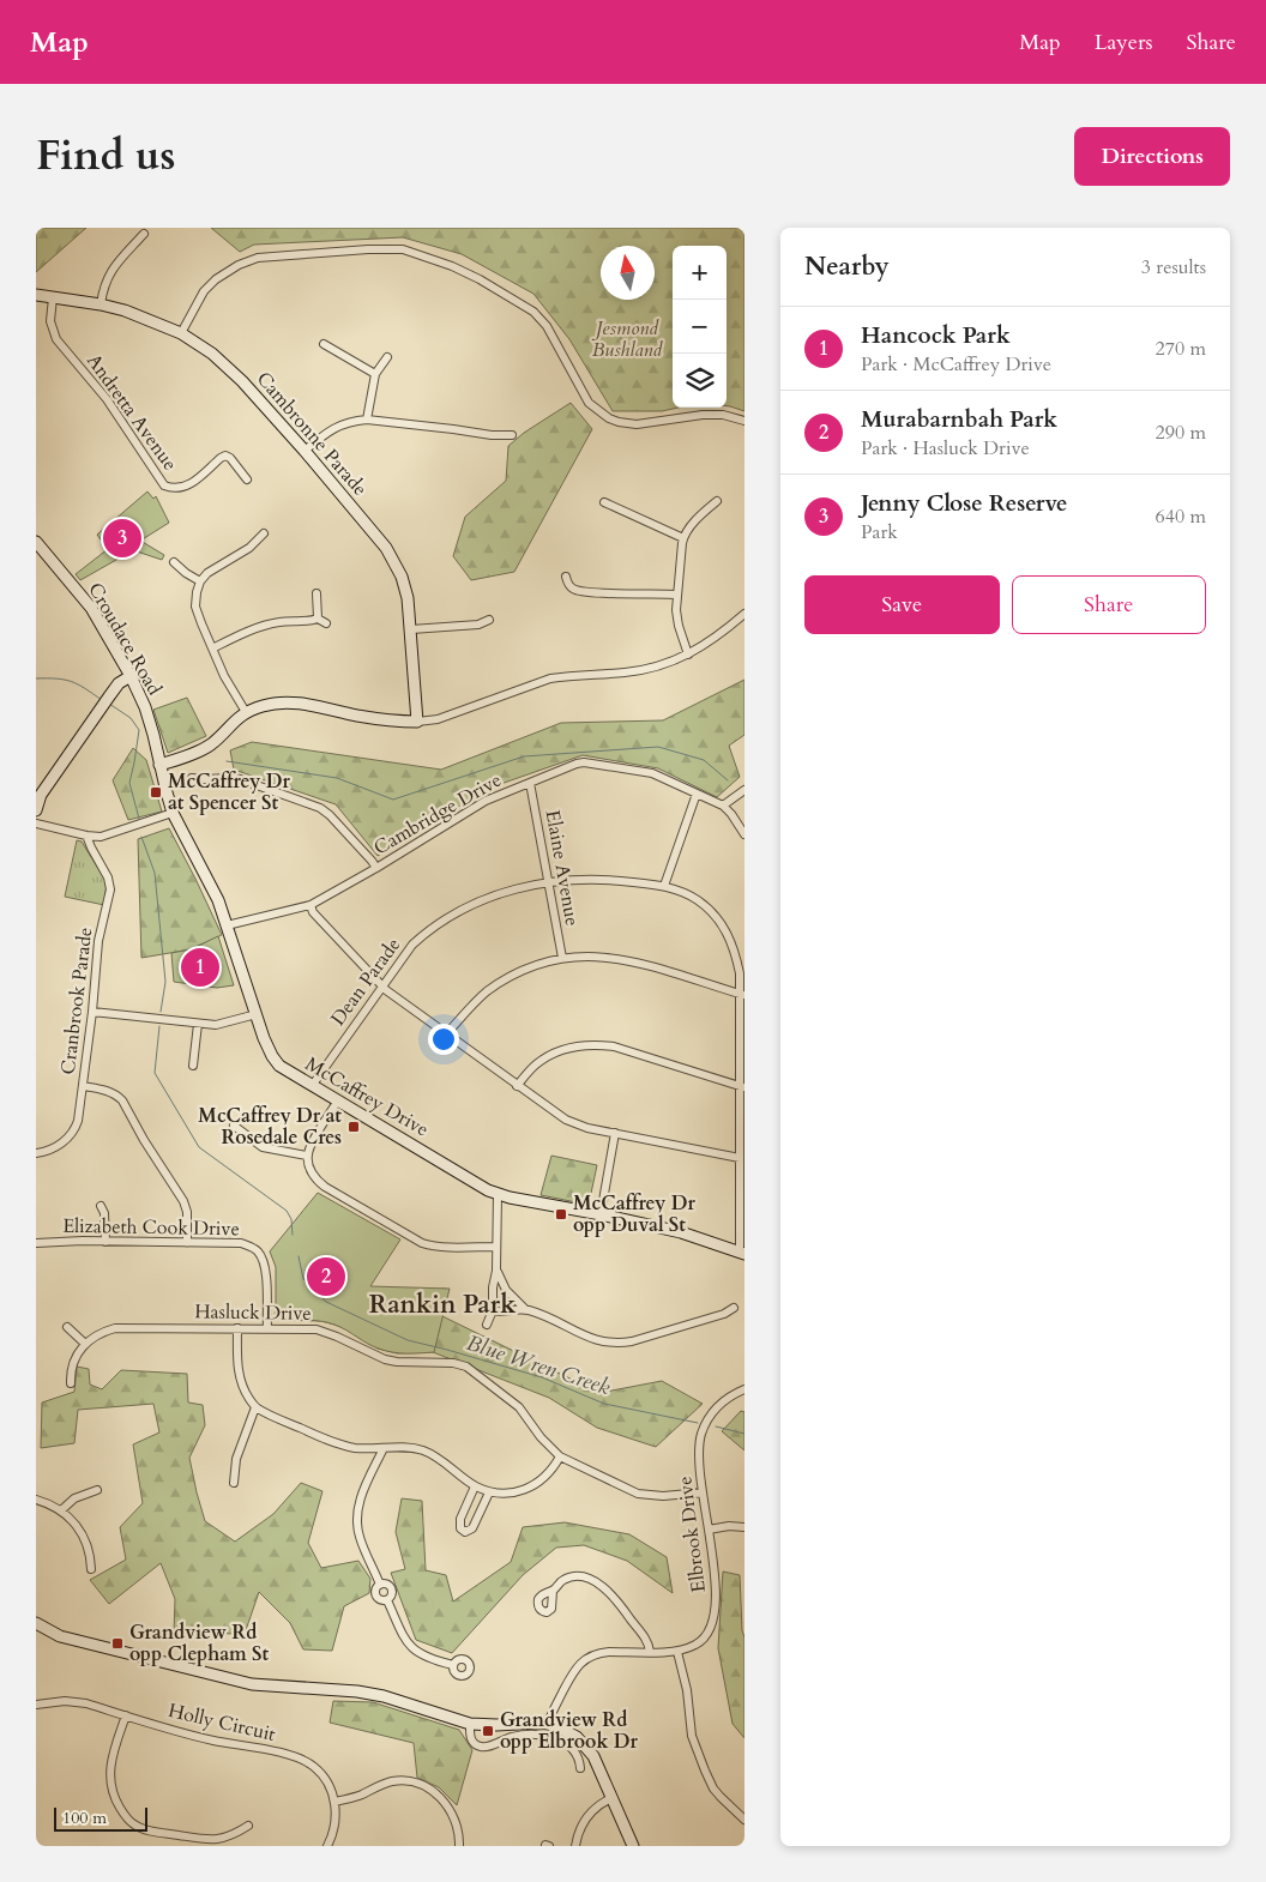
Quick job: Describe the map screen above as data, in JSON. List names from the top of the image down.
{
  "streets": {
    "street": [
      "Andretta Avenue",
      "Cambronne Parade",
      "Croudace Road",
      "Cambridge Drive",
      "Elaine Avenue",
      "Dean Parade",
      "Cranbrook Parade",
      "McCaffrey Drive",
      "Elizabeth Cook Drive",
      "Hasluck Drive",
      "Elbrook Drive",
      "Holly Circuit"
    ]
  },
  "crossings": [
    ["Andretta Avenue", "Cambronne Parade"],
    ["Croudace Road", "McCaffrey Drive"],
    ["Cambridge Drive", "Elaine Avenue"],
    ["Cambridge Drive", "McCaffrey Drive"],
    ["Elaine Avenue", "Dean Parade"],
    ["Dean Parade", "McCaffrey Drive"],
    ["Elizabeth Cook Drive", "Hasluck Drive"],
    ["Hasluck Drive", "Elbrook Drive"]
  ],
  "districts": ["Rankin Park"],
  "water": ["Blue Wren Creek"],
  "parks": ["Jesmond Bushland"],
  "places": {
    "transit": [
      "McCaffrey Dr at Spencer St",
      "McCaffrey Dr at Rosedale Cres",
      "McCaffrey Dr opp Duval St",
      "Grandview Rd opp Clepham St",
      "Grandview Rd opp Elbrook Dr"
    ]
  },
  "scale_bar": "100 m",
  "north": "top",
  "page": {
    "header": "Map",
    "nav": ["Map", "Layers", "Share"],
    "title": "Find us",
    "buttons": [
      "Directions",
      ["Save", "Share"]
    ],
    "heading": ["Nearby", "3 results"],
    "map_buttons": ["+", "−"],
    "list": [
      {
        "mark": "1",
        "name": "Hancock Park",
        "note": "Park · McCaffrey Drive",
        "value": "270 m"
      },
      {
        "mark": "2",
        "name": "Murabarnbah Park",
        "note": "Park · Hasluck Drive",
        "value": "290 m"
      },
      {
        "mark": "3",
        "name": "Jenny Close Reserve",
        "note": "Park",
        "value": "640 m"
      }
    ],
    "pins": ["3", "1", "2"],
    "scale": "100 m"
  }
}
